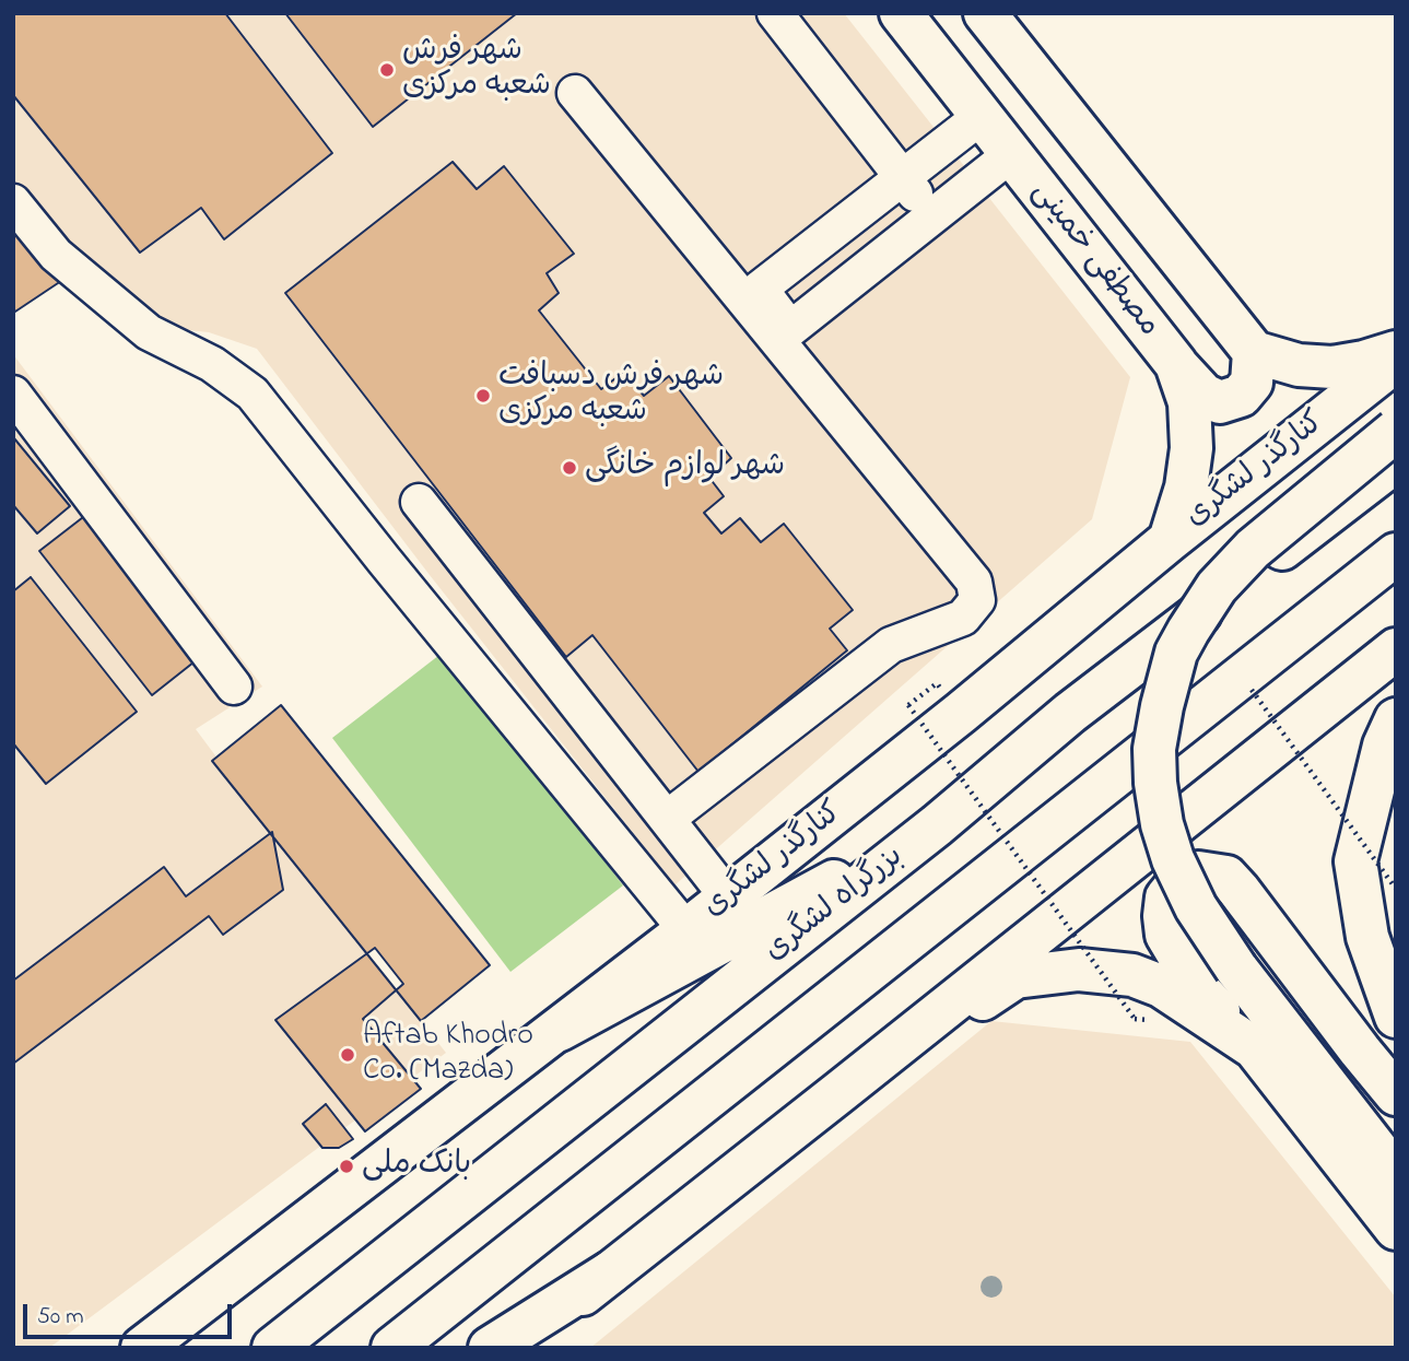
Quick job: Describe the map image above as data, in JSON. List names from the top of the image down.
{
  "streets": {
    "main road": ["مصطفی خمینی", "کنارگذر لشگری", "بزرگراه لشگری"]
  },
  "crossings": [
    ["مصطفی خمینی", "کنارگذر لشگری"]
  ],
  "places": [
    "شهر فرش شعبه مرکزی",
    "شهر فرش دسبافت شعبه مرکزی",
    "شهر لوازم خانگی",
    "Aftab Khodro Co. (Mazda)",
    "بانک ملی"
  ],
  "scale_bar": "50 m"
}
